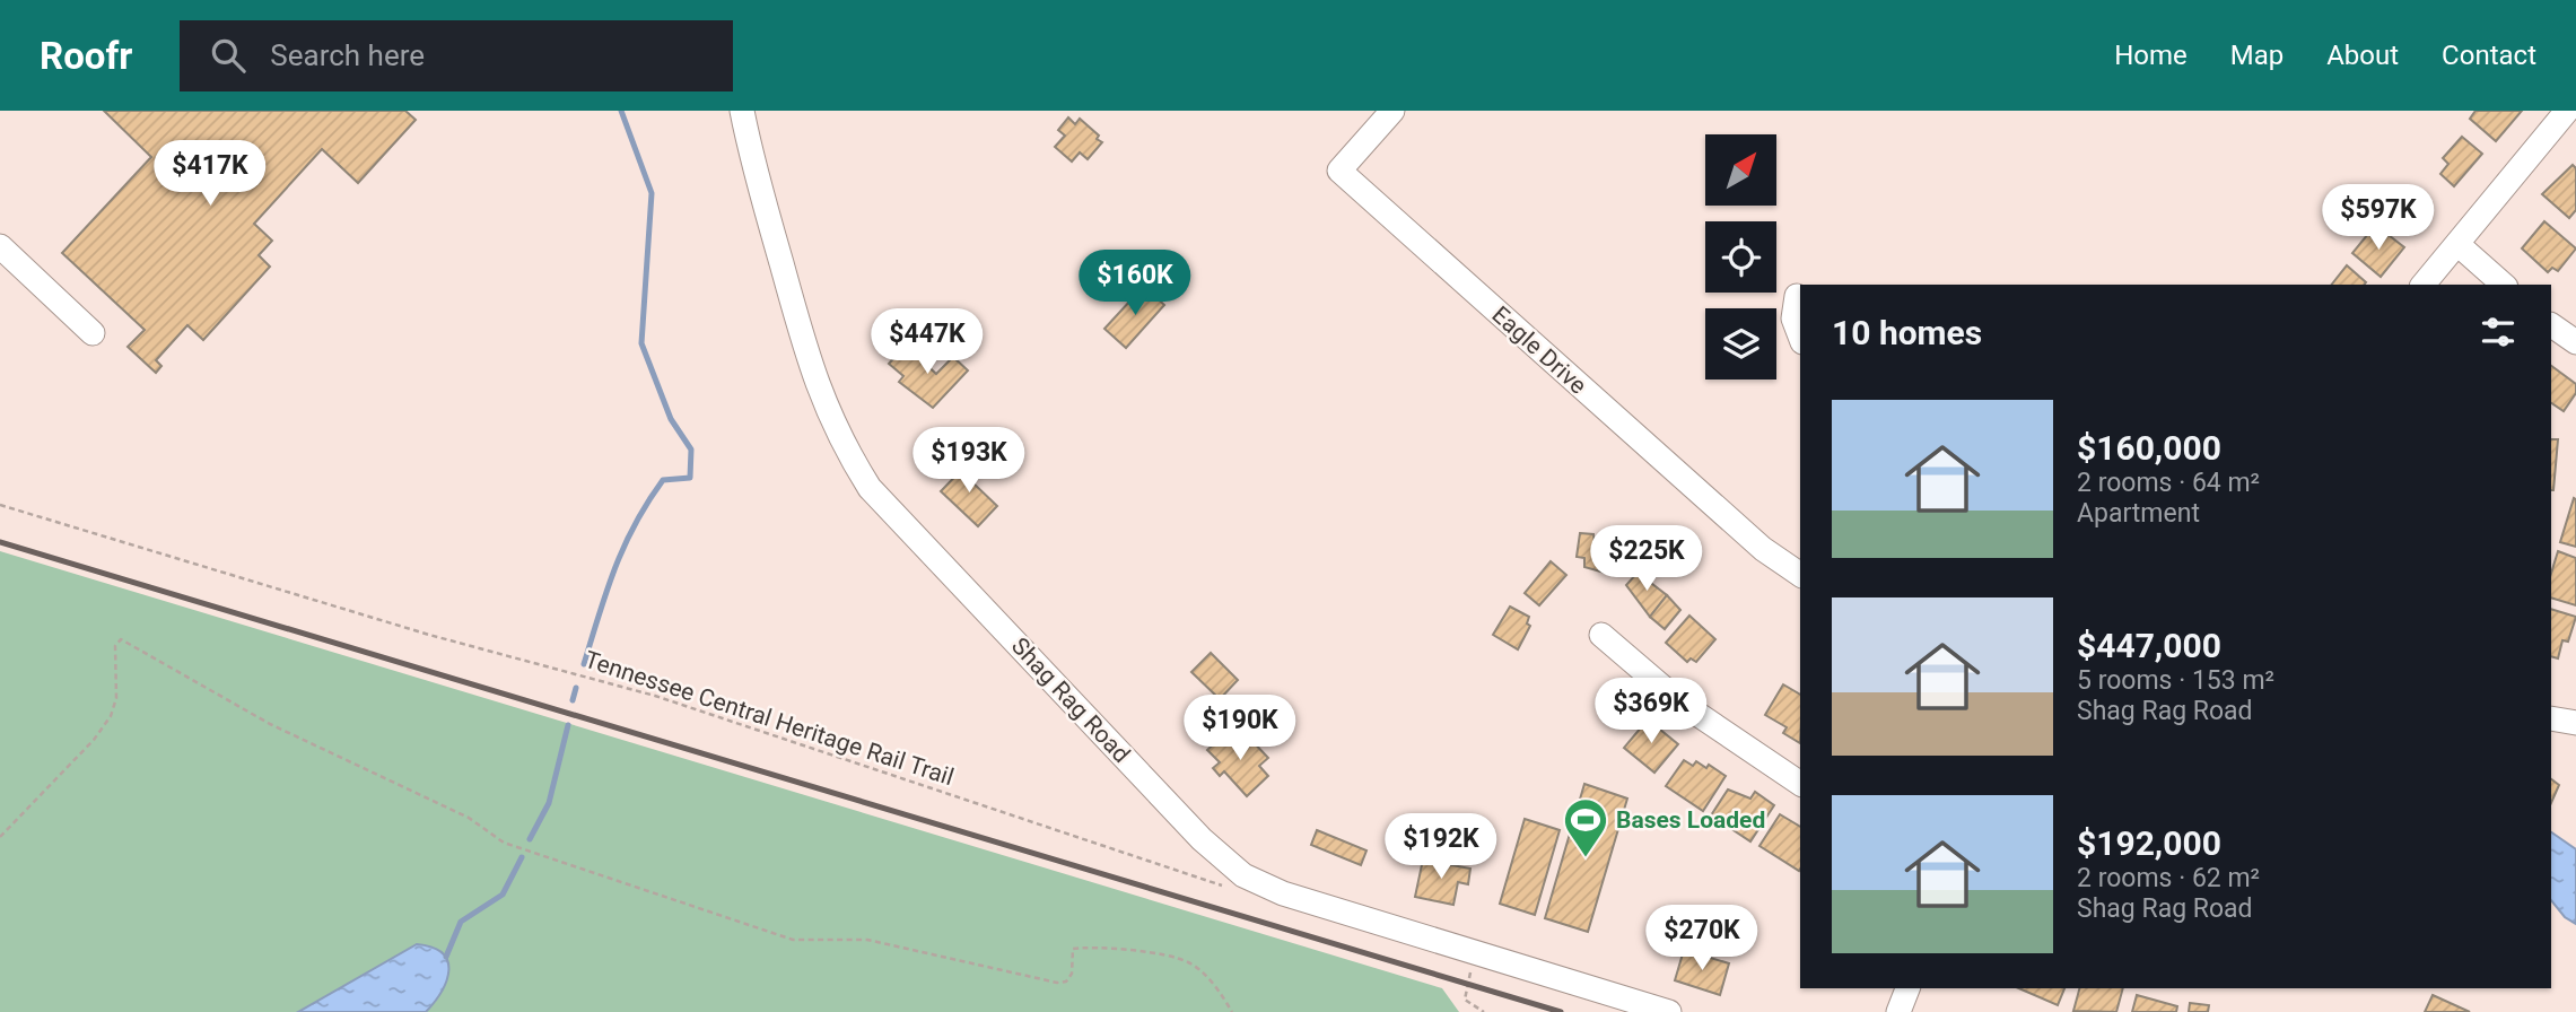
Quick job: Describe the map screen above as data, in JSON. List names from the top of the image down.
{
  "streets": {
    "street": ["Eagle Drive", "Shag Rag Road"],
    "path": ["Tennessee Central Heritage Rail Trail"]
  },
  "places": {
    "sports": ["Bases Loaded"]
  },
  "north": "top right",
  "page": {
    "header": "Roofr",
    "search": "Search here",
    "nav": [
      "Home",
      "Map",
      "About",
      "Contact"
    ],
    "price": [
      "$417K",
      "$597K",
      "$160K",
      "$447K",
      "$193K",
      "$225K",
      "$369K",
      "$190K",
      "$192K",
      "$270K"
    ],
    "heading": "10 homes",
    "list": [
      {
        "name": "$160,000",
        "note": "2 rooms · 64 m² · Apartment"
      },
      {
        "name": "$447,000",
        "note": "5 rooms · 153 m² · Shag Rag Road"
      },
      {
        "name": "$192,000",
        "note": "2 rooms · 62 m² · Shag Rag Road"
      }
    ]
  }
}
